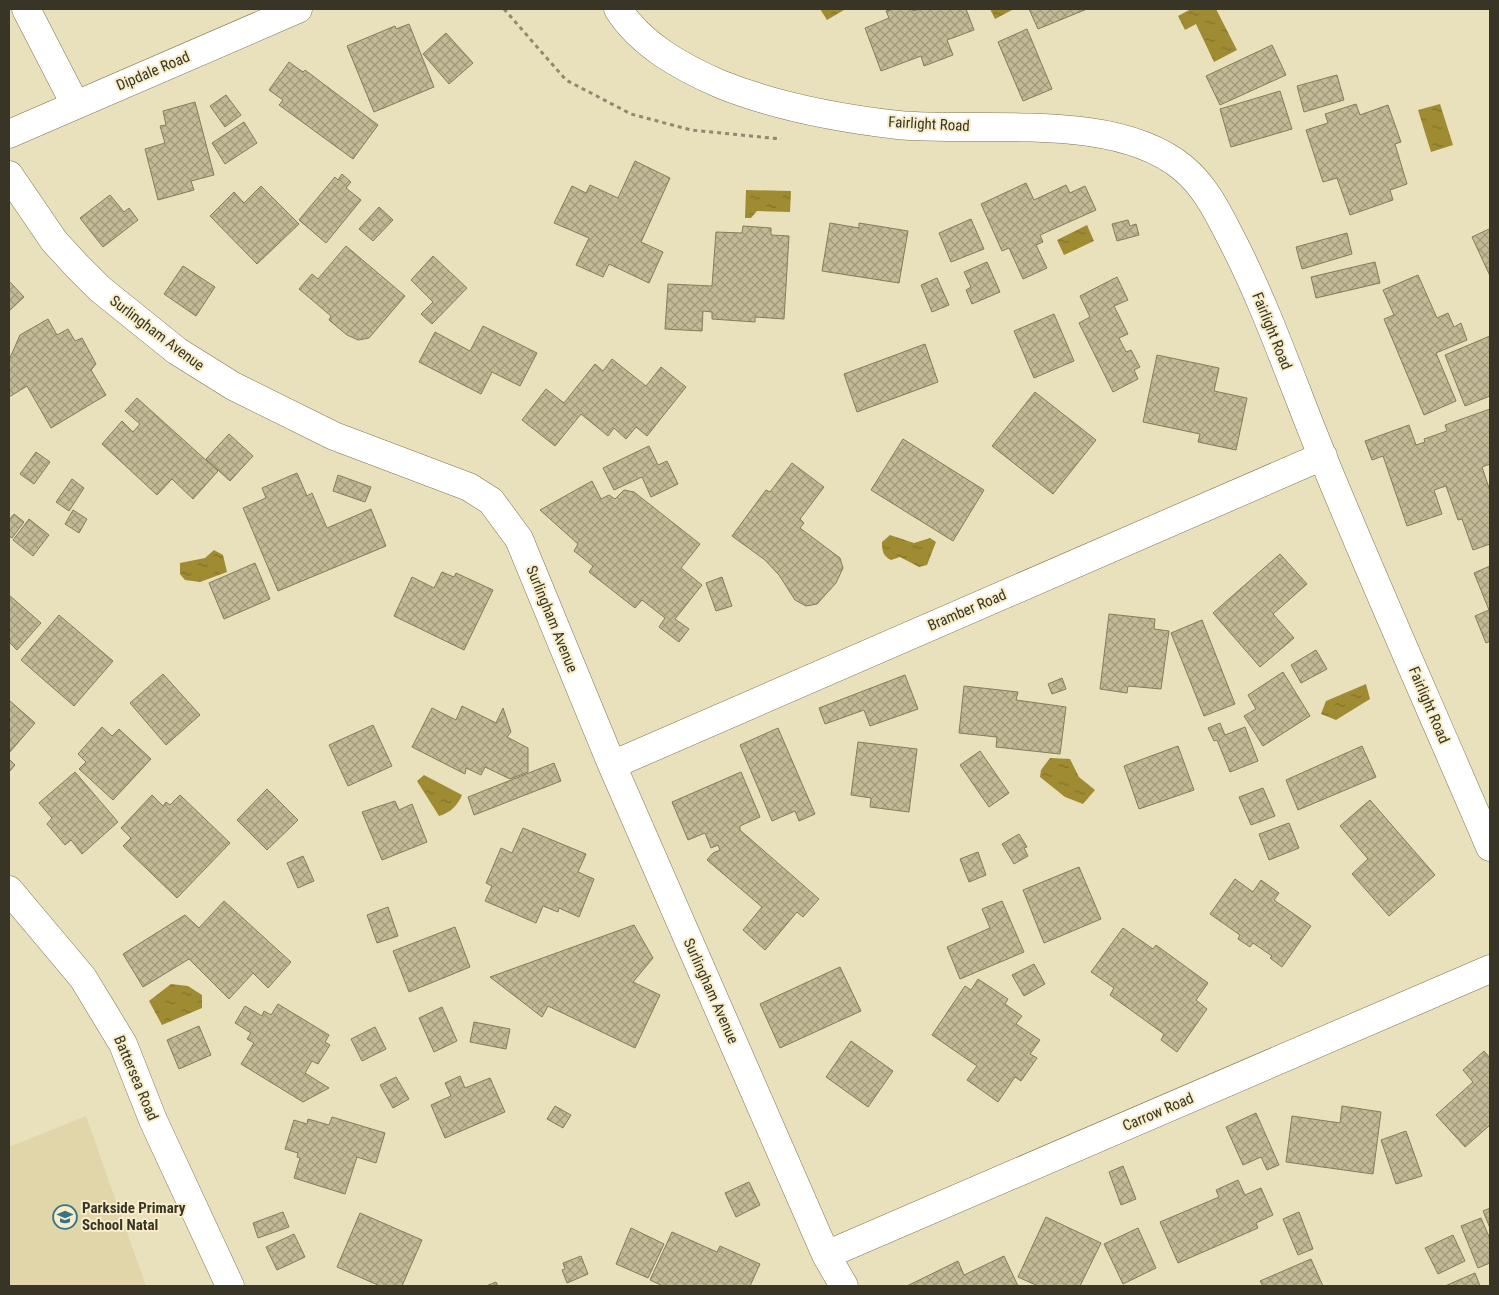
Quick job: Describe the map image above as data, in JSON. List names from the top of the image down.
{
  "streets": {
    "street": [
      "Dipdale Road",
      "Fairlight Road",
      "Surlingham Avenue",
      "Bramber Road",
      "Battersea Road",
      "Carrow Road"
    ]
  },
  "crossings": [
    ["Fairlight Road", "Bramber Road"],
    ["Surlingham Avenue", "Bramber Road"],
    ["Surlingham Avenue", "Carrow Road"]
  ],
  "places": {
    "school or university": ["Parkside Primary School Natal"]
  }
}
